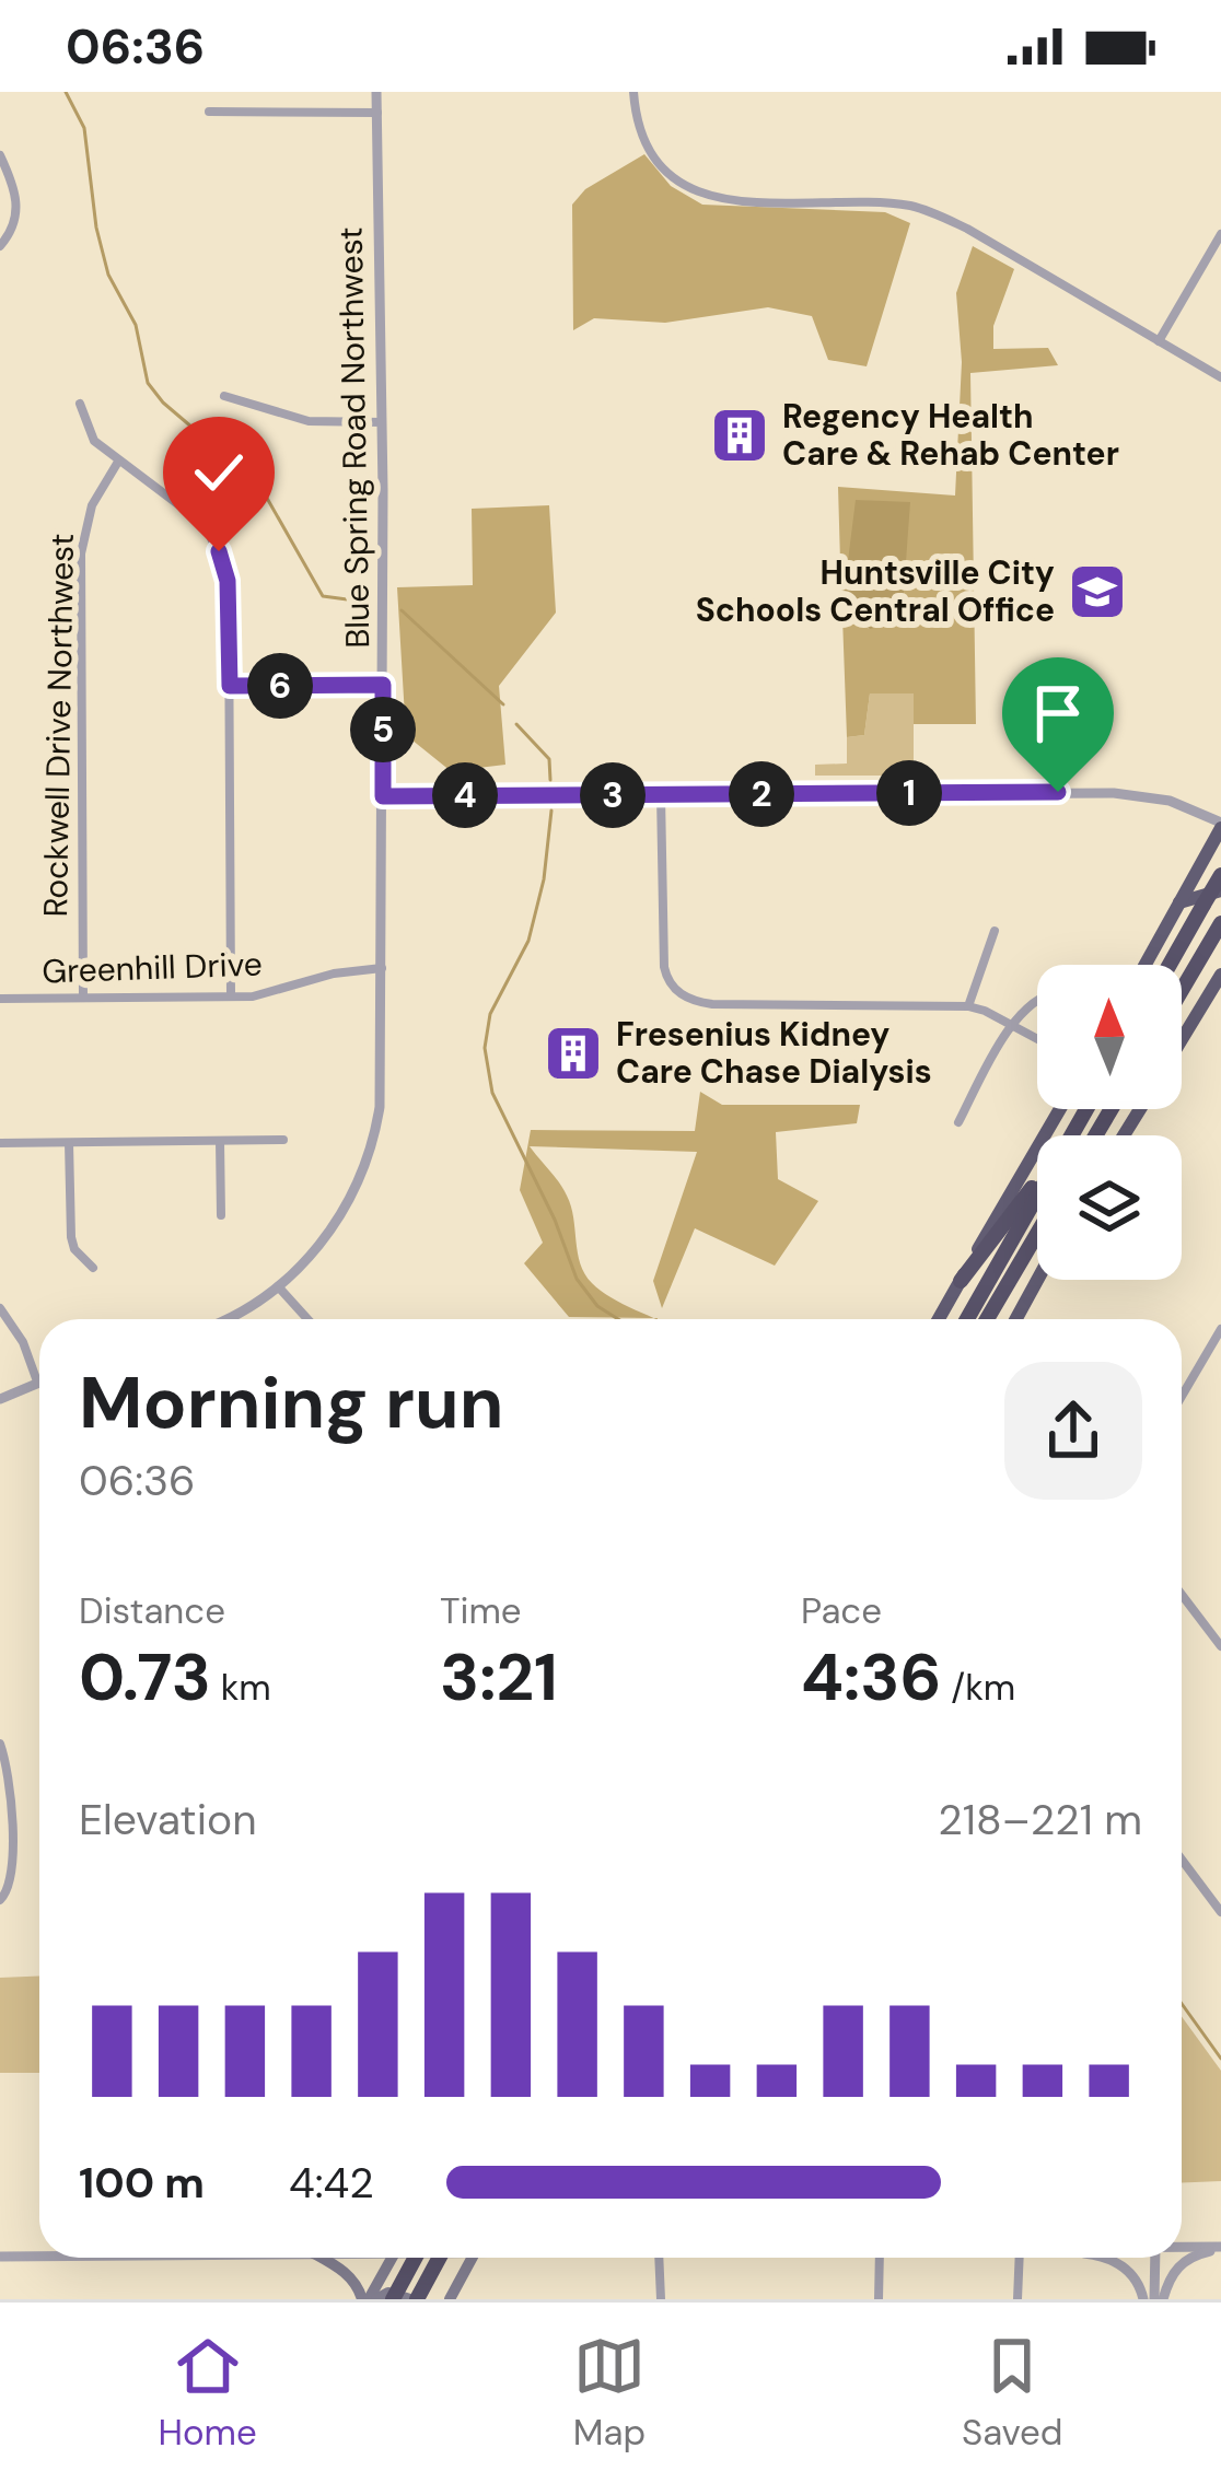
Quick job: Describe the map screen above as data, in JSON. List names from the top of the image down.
{
  "streets": {
    "street": ["Blue Spring Road Northwest", "Rockwell Drive Northwest", "Greenhill Drive"]
  },
  "crossings": [
    ["Blue Spring Road Northwest", "Greenhill Drive"],
    ["Rockwell Drive Northwest", "Greenhill Drive"]
  ],
  "places": {
    "building": ["Regency Health Care & Rehab Center", "Fresenius Kidney Care Chase Dialysis"],
    "school or university": ["Huntsville City Schools Central Office"]
  },
  "north": "top",
  "page": {
    "status": "06:36",
    "pins": [
      "6",
      "5",
      "1",
      "2",
      "3",
      "4"
    ],
    "heading": ["Morning run", "06:36"],
    "stats": [
      ["Distance", "0.73 km"],
      ["Time", "3:21"],
      ["Pace", "4:36 /km"]
    ],
    "chart": ["Elevation", "218–221 m"],
    "list": [
      {
        "name": "100 m",
        "note": "4:42"
      }
    ],
    "tabs": ["Home", "Map", "Saved"]
  }
}
